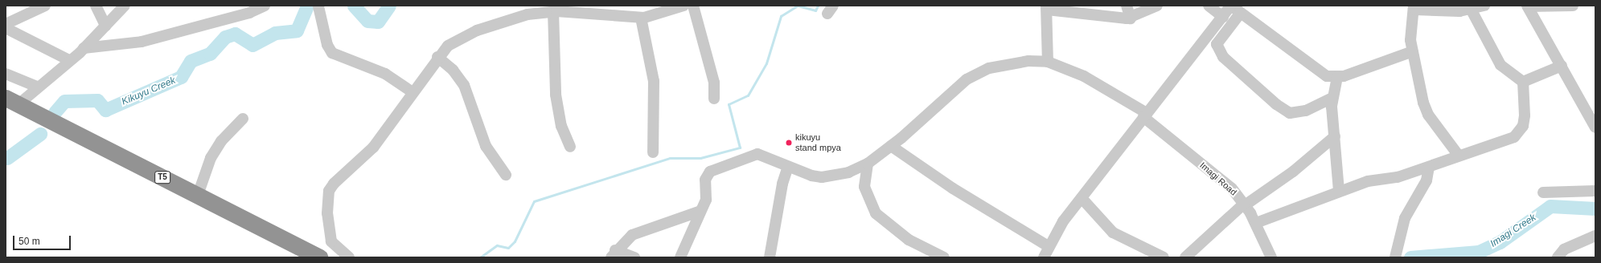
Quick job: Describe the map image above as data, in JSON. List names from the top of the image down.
{
  "streets": {
    "highway": ["T5"],
    "street": ["Imagi Road"]
  },
  "water": ["Kikuyu Creek", "Imagi Creek"],
  "places": ["kikuyu stand mpya"],
  "scale_bar": "50 m"
}
